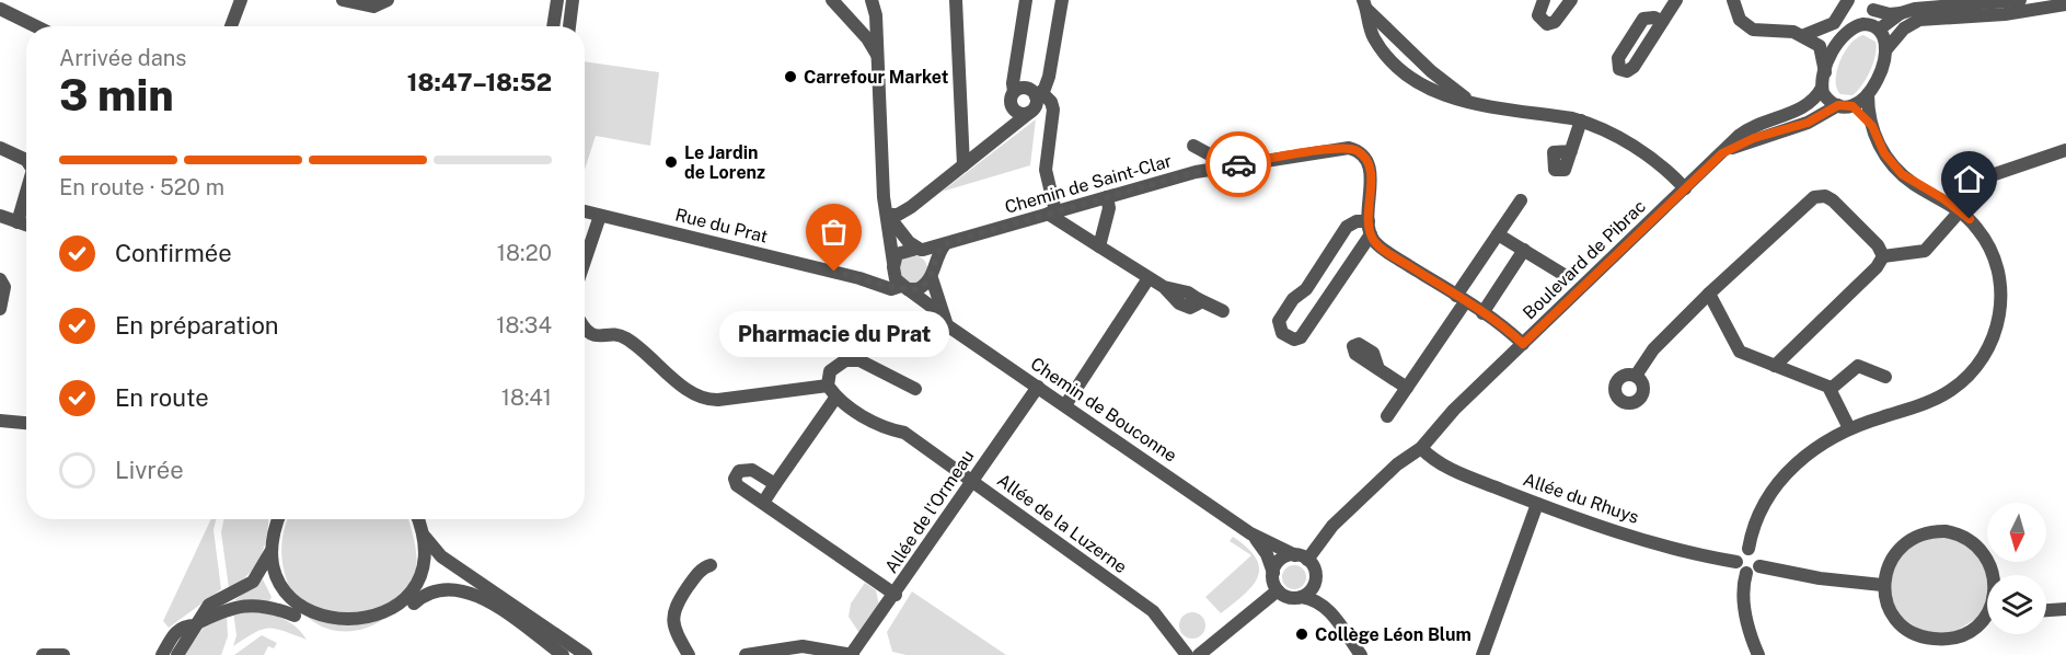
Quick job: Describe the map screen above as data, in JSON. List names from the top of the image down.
{
  "streets": {
    "street": [
      "Chemin de Saint-Clar",
      "Rue du Prat",
      "Boulevard de Pibrac",
      "Chemin de Bouconne",
      "Allée du Rhuys",
      "Allée de l'Ormeau",
      "Allée de la Luzerne"
    ]
  },
  "crossings": [
    ["Chemin de Saint-Clar", "Rue du Prat"],
    ["Chemin de Saint-Clar", "Chemin de Bouconne"],
    ["Rue du Prat", "Chemin de Bouconne"],
    ["Boulevard de Pibrac", "Chemin de Bouconne"],
    ["Boulevard de Pibrac", "Allée du Rhuys"],
    ["Chemin de Bouconne", "Allée de l'Ormeau"],
    ["Allée de l'Ormeau", "Allée de la Luzerne"]
  ],
  "places": [
    "Carrefour Market",
    "Le Jardin de Lorenz",
    "Pharmacie du Prat",
    "Collège Léon Blum"
  ],
  "north": "bottom",
  "page": {
    "heading": ["3 min", "Arrivée dans", "18:47–18:52"],
    "bar": "En route · 520 m",
    "list": [
      ["Confirmée", "18:20"],
      ["En préparation", "18:34"],
      ["En route", "18:41"],
      "Livrée"
    ],
    "bubble": "Pharmacie du Prat"
  }
}
